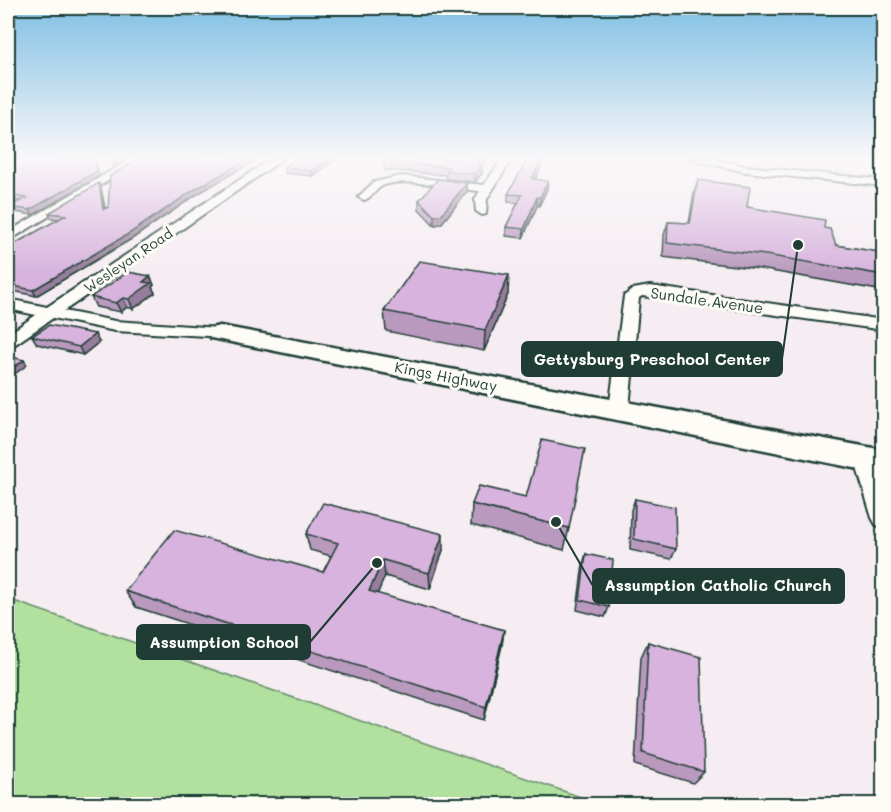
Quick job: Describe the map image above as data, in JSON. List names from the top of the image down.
{
  "streets": {
    "street": ["Wesleyan Road", "Sundale Avenue", "Kings Highway"]
  },
  "crossings": [
    ["Wesleyan Road", "Kings Highway"],
    ["Sundale Avenue", "Kings Highway"]
  ],
  "places": ["Gettysburg Preschool Center", "Assumption Catholic Church", "Assumption School"]
}
